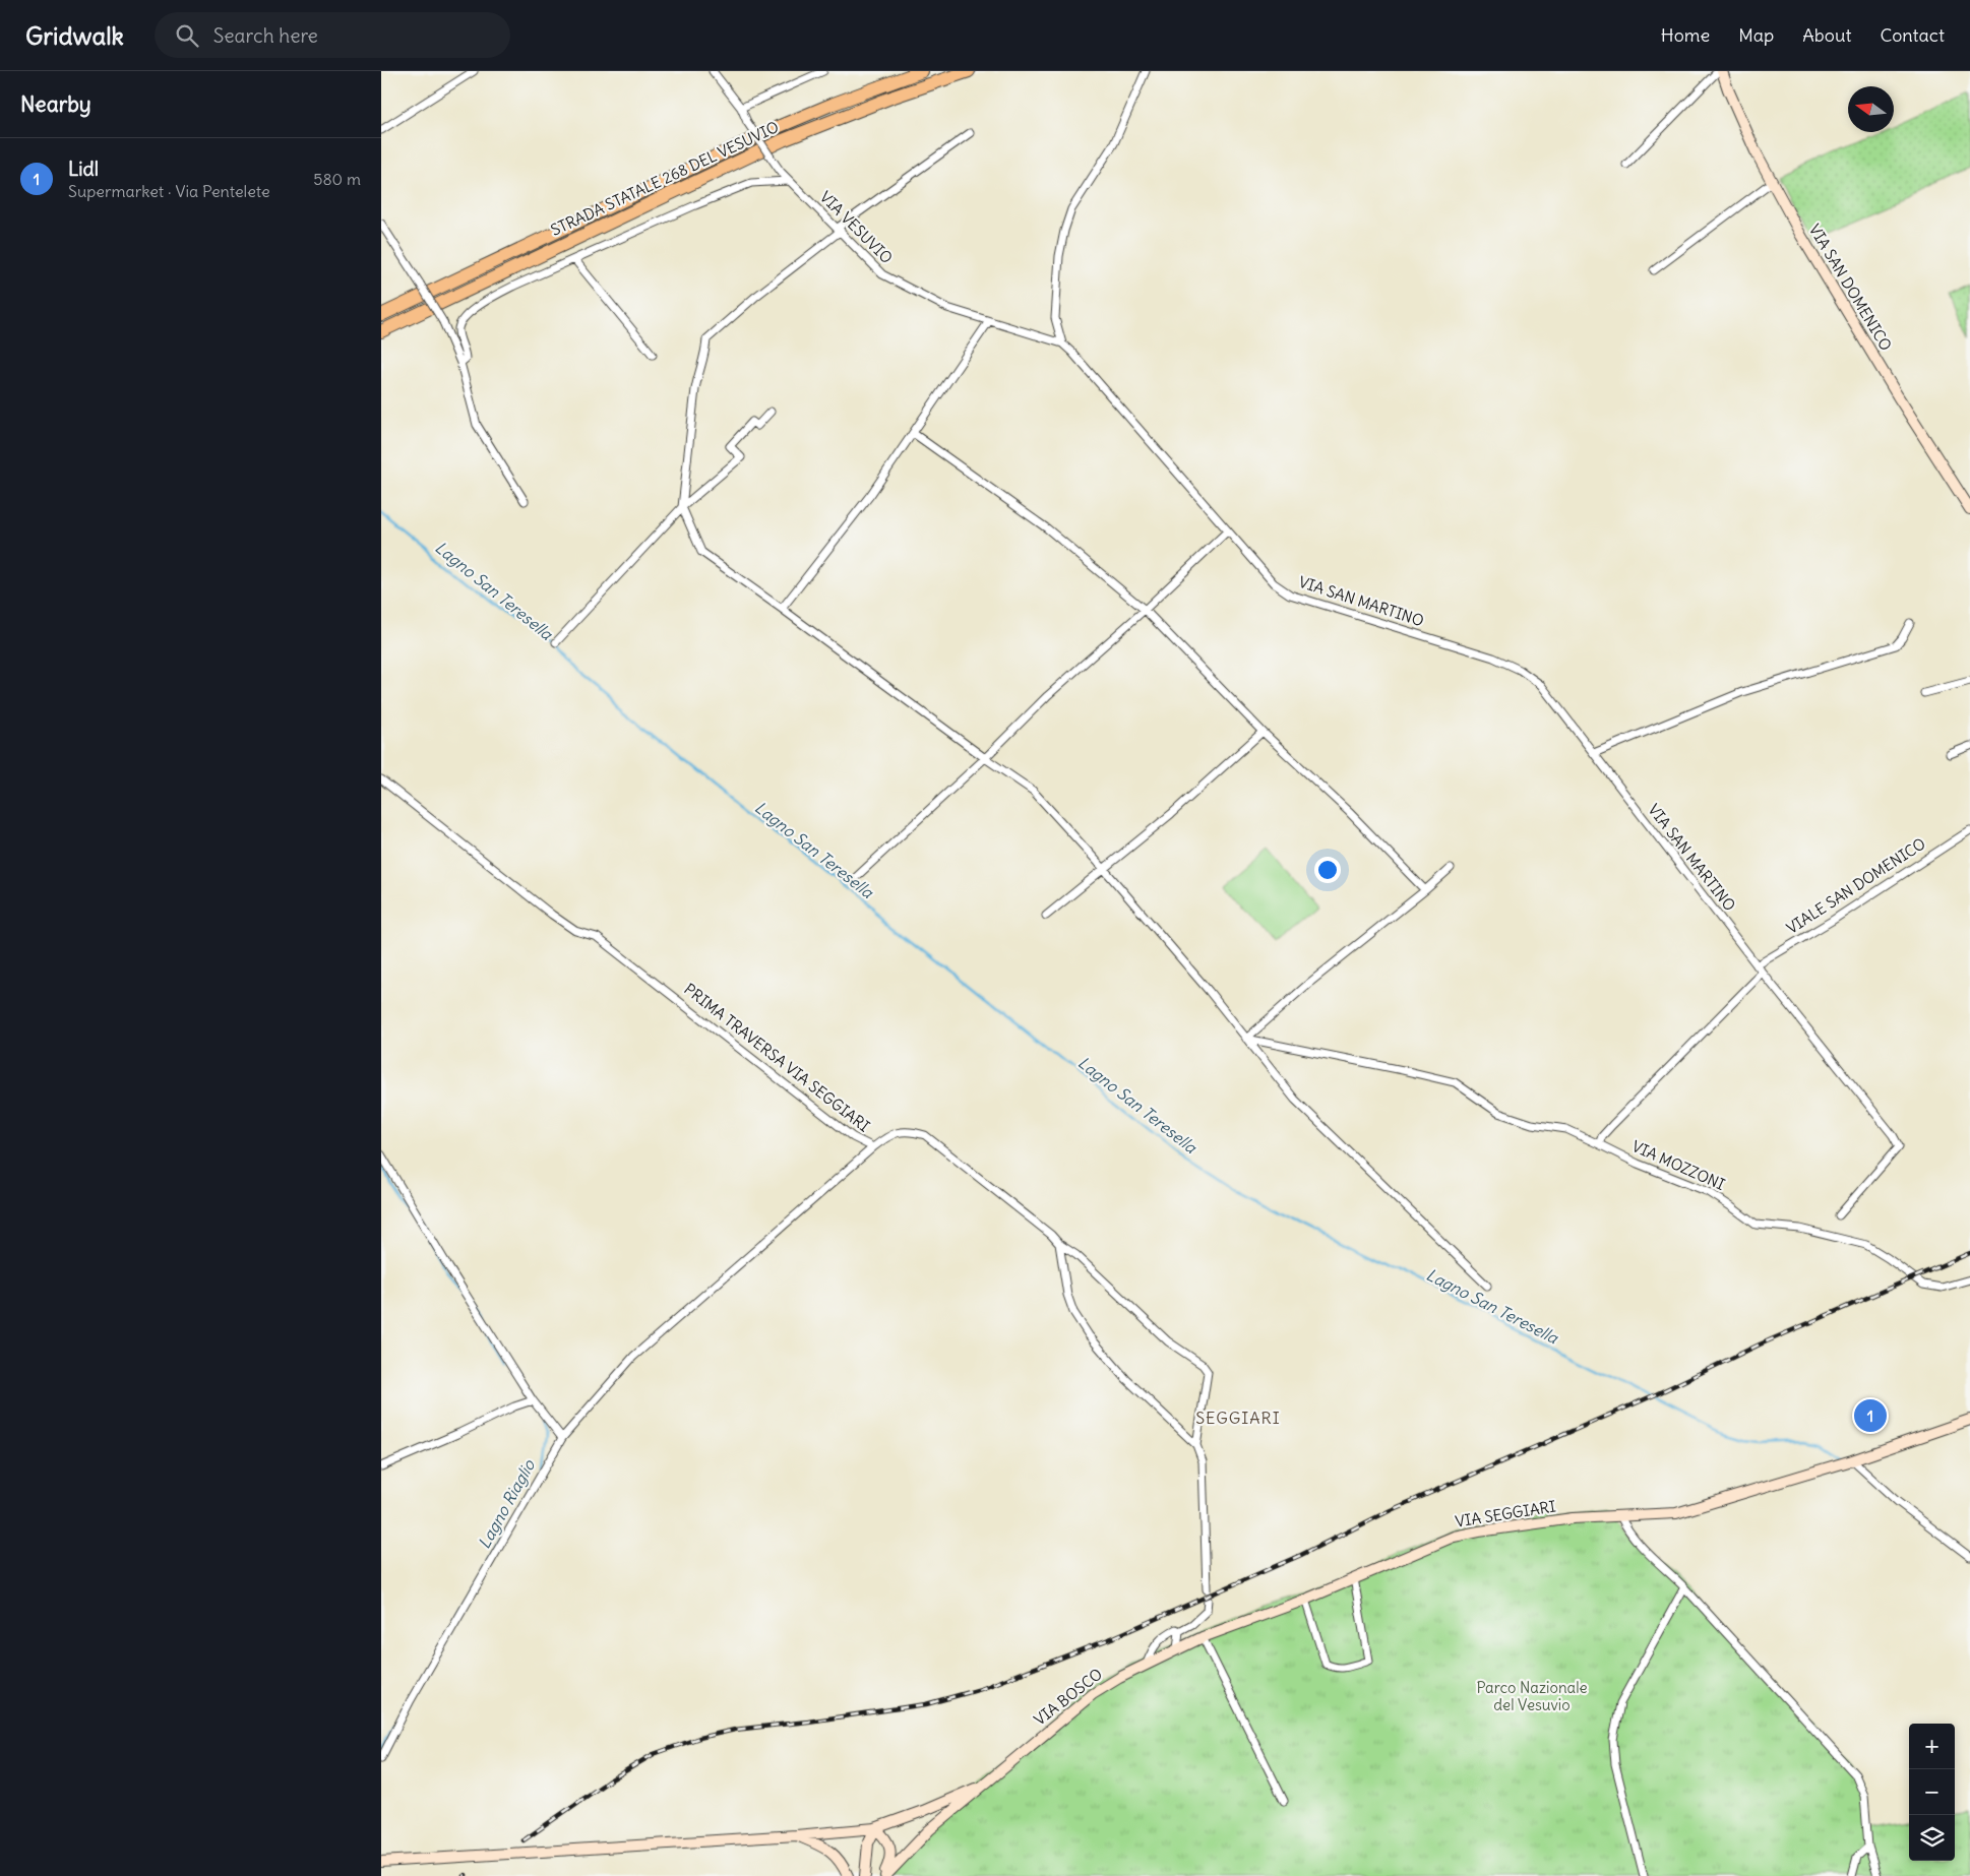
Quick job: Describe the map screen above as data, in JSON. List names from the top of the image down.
{
  "streets": {
    "highway": ["STRADA STATALE 268 DEL VESUVIO"],
    "main road": ["VIA SAN DOMENICO", "VIA SEGGIARI", "VIA BOSCO"],
    "street": [
      "VIA VESUVIO",
      "VIA SAN MARTINO",
      "VIALE SAN DOMENICO",
      "PRIMA TRAVERSA VIA SEGGIARI",
      "VIA MOZZONI"
    ]
  },
  "crossings": [
    ["VIA VESUVIO", "VIA SAN MARTINO"],
    ["VIA SAN MARTINO", "VIALE SAN DOMENICO"],
    ["VIA SEGGIARI", "VIA BOSCO"]
  ],
  "districts": ["SEGGIARI"],
  "water": ["Lagno San Teresella", "Lagno Riaglio"],
  "parks": ["Parco Nazionale del Vesuvio"],
  "north": "left",
  "page": {
    "header": "Gridwalk",
    "search": "Search here",
    "nav": [
      "Home",
      "Map",
      "About",
      "Contact"
    ],
    "heading": "Nearby",
    "list": [
      {
        "mark": "1",
        "name": "Lidl",
        "note": "Supermarket · Via Pentelete",
        "value": "580 m"
      }
    ],
    "pins": "1",
    "map_buttons": ["+", "−"]
  }
}
